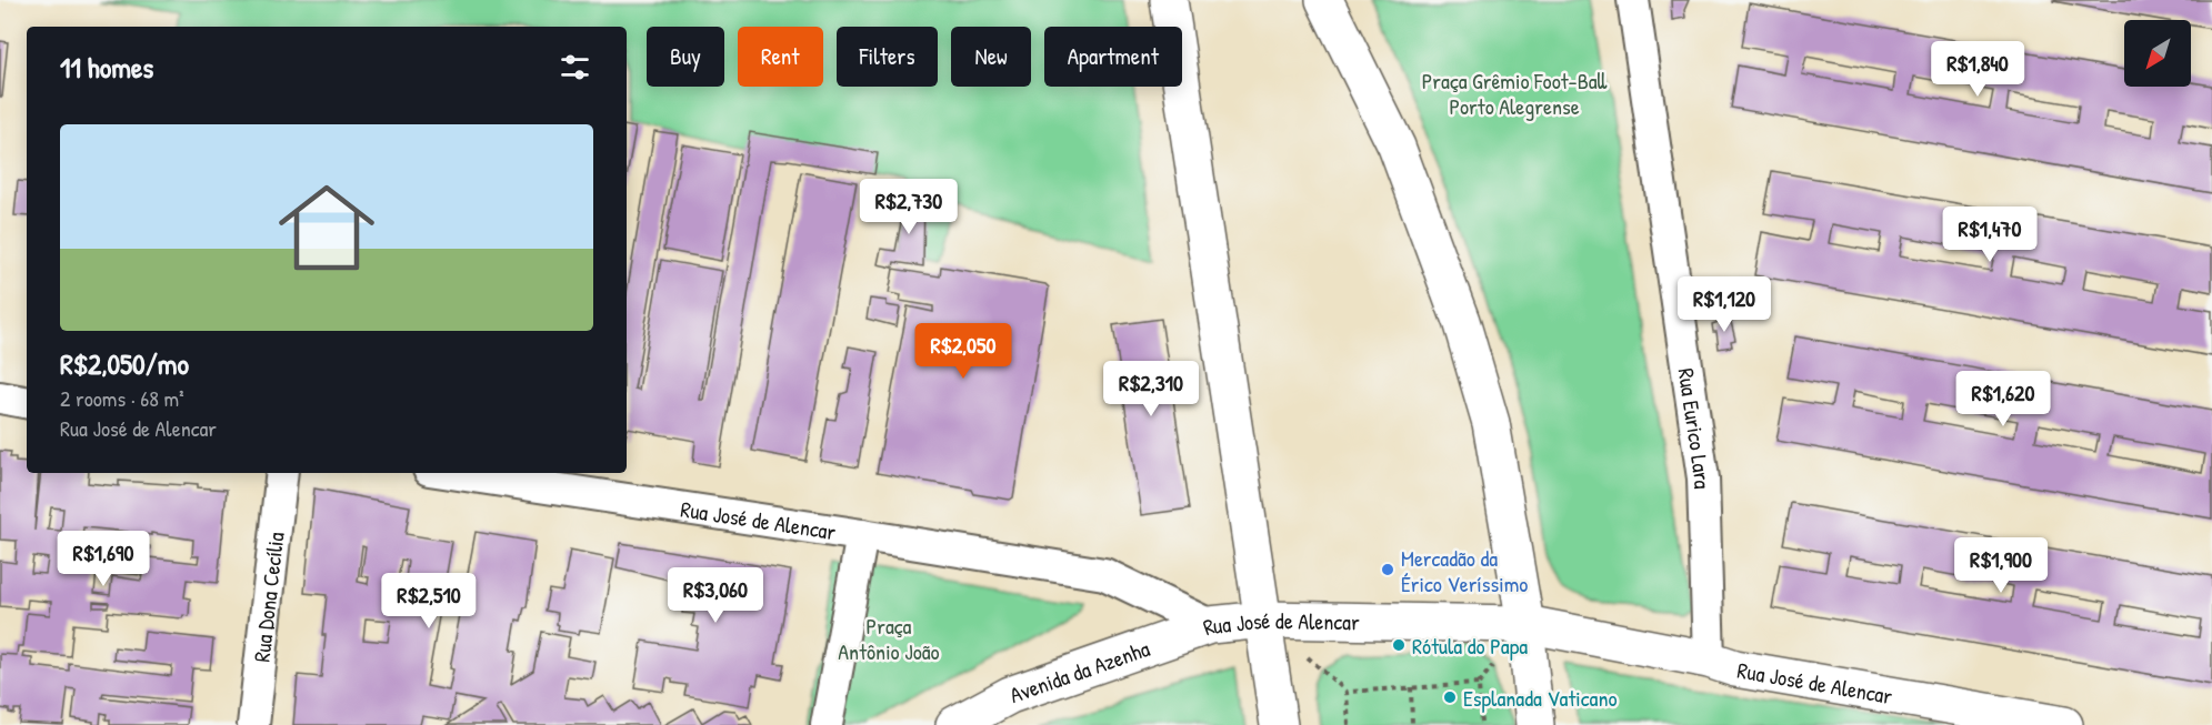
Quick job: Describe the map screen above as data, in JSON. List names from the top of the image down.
{
  "streets": {
    "main road": ["Rua José de Alencar", "Avenida da Azenha"],
    "street": ["Rua Eurico Lara", "Rua Dona Cecília"]
  },
  "crossings": [
    ["Rua Eurico Lara", "Rua José de Alencar"],
    ["Rua José de Alencar", "Avenida da Azenha"]
  ],
  "parks": ["Praça Grêmio Foot-Ball Porto Alegrense", "Praça Antônio João"],
  "places": ["Mercadão da Érico Veríssimo", "Rótula do Papa", "Esplanada Vaticano"],
  "north": "bottom left",
  "page": {
    "chip": [
      "Buy",
      "Rent",
      "Filters",
      "New",
      "Apartment"
    ],
    "heading": "11 homes",
    "price": [
      "R$1,840",
      "R$2,730",
      "R$1,470",
      "R$1,120",
      "R$2,050",
      "R$2,310",
      "R$1,620",
      "R$1,690",
      "R$1,900",
      "R$3,060",
      "R$2,510"
    ],
    "list": [
      {
        "name": "R$2,050/mo",
        "note": "2 rooms · 68 m² · Rua José de Alencar"
      }
    ]
  }
}
